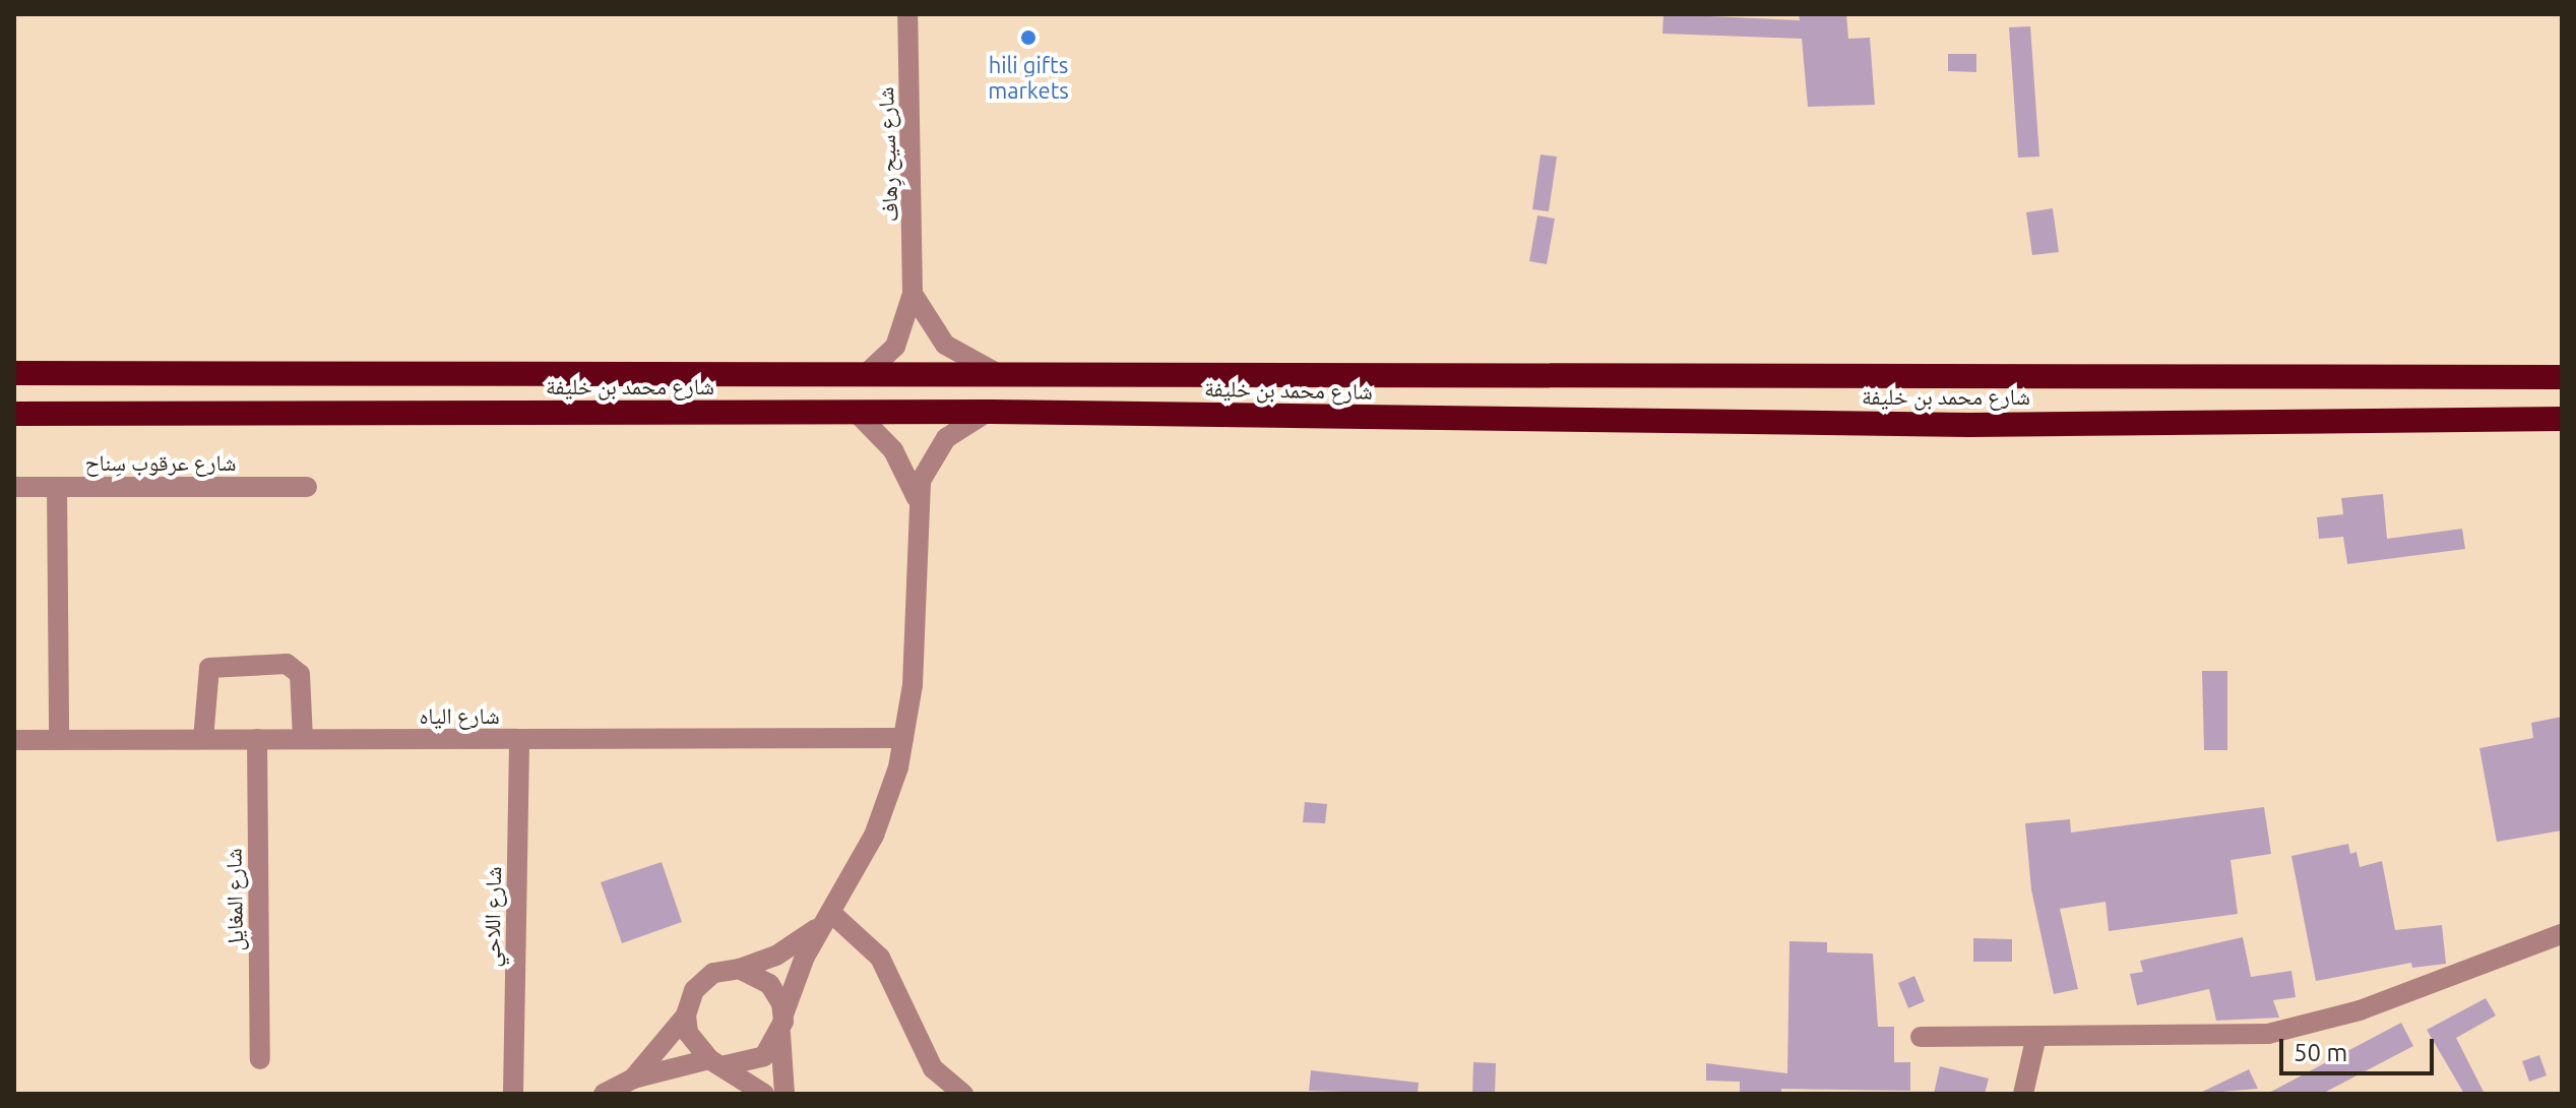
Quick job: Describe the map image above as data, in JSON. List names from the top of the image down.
{
  "streets": {
    "highway": ["شارع محمد بن خليفة"],
    "street": [
      "شارع سيح رِهاف",
      "شارع عرقوب سِناح",
      "شارع الياه",
      "شارع المغايل",
      "شارع اللاحي"
    ]
  },
  "crossings": [
    ["شارع سيح رِهاف", "شارع محمد بن خليفة"],
    ["شارع الياه", "شارع المغايل"],
    ["شارع الياه", "شارع اللاحي"]
  ],
  "places": ["hili gifts markets"],
  "scale_bar": "50 m"
}
